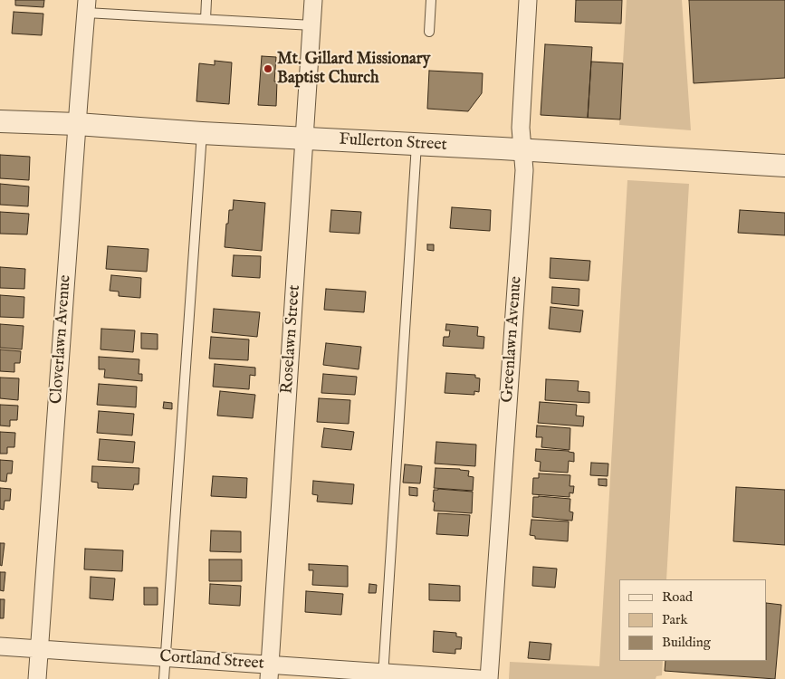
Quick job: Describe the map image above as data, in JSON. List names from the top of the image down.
{
  "streets": {
    "street": [
      "Fullerton Street",
      "Cloverlawn Avenue",
      "Roselawn Street",
      "Greenlawn Avenue",
      "Cortland Street"
    ]
  },
  "crossings": [
    ["Fullerton Street", "Cloverlawn Avenue"],
    ["Fullerton Street", "Roselawn Street"],
    ["Fullerton Street", "Greenlawn Avenue"],
    ["Cloverlawn Avenue", "Cortland Street"],
    ["Roselawn Street", "Cortland Street"]
  ],
  "places": ["Mt. Gillard Missionary Baptist Church"],
  "legend": ["Road", "Park", "Building"]
}
